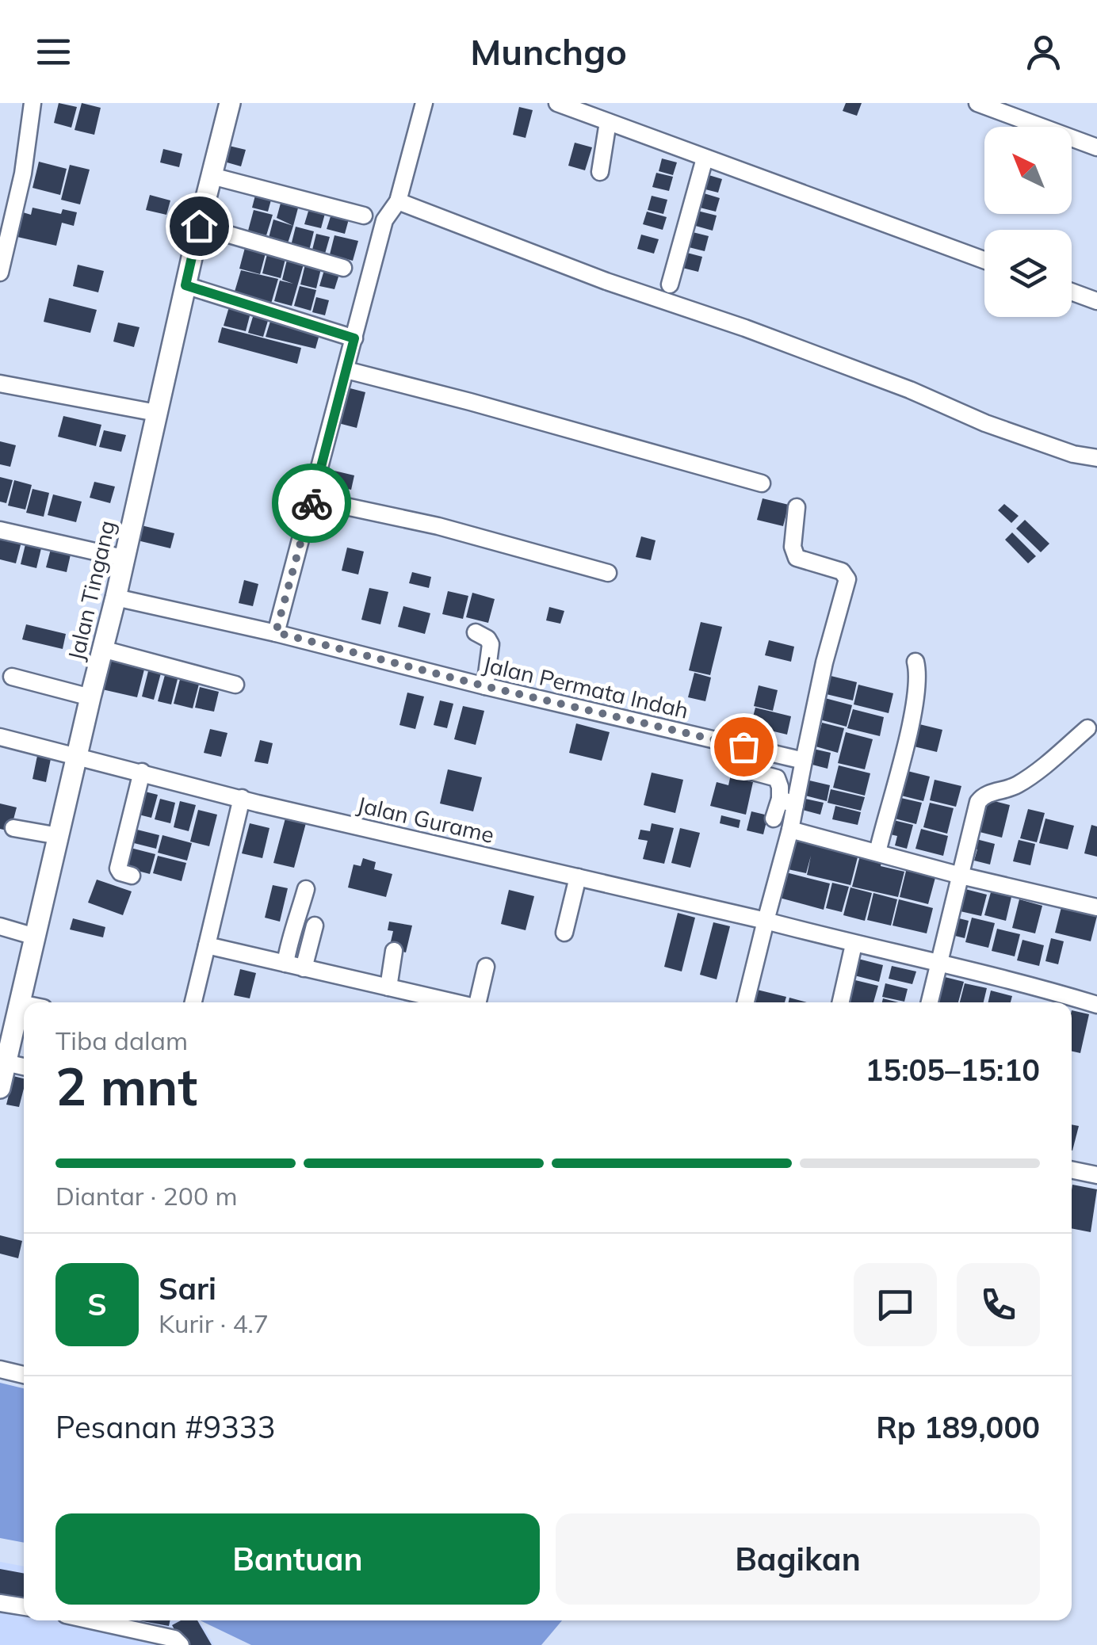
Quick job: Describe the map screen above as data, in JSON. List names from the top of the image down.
{
  "streets": {
    "main road": ["Jalan Tingang"],
    "street": ["Jalan Permata Indah", "Jalan Gurame"]
  },
  "crossings": [
    ["Jalan Tingang", "Jalan Permata Indah"],
    ["Jalan Tingang", "Jalan Gurame"]
  ],
  "north": "top left",
  "page": {
    "header": "Munchgo",
    "heading": ["2 mnt", "Tiba dalam", "15:05–15:10"],
    "panel": [
      "Sari",
      "Kurir · 4.7",
      "Pesanan #9333",
      "Rp 189,000"
    ],
    "bar": "Diantar · 200 m",
    "round": "S",
    "buttons": ["Bantuan", "Bagikan"]
  }
}
